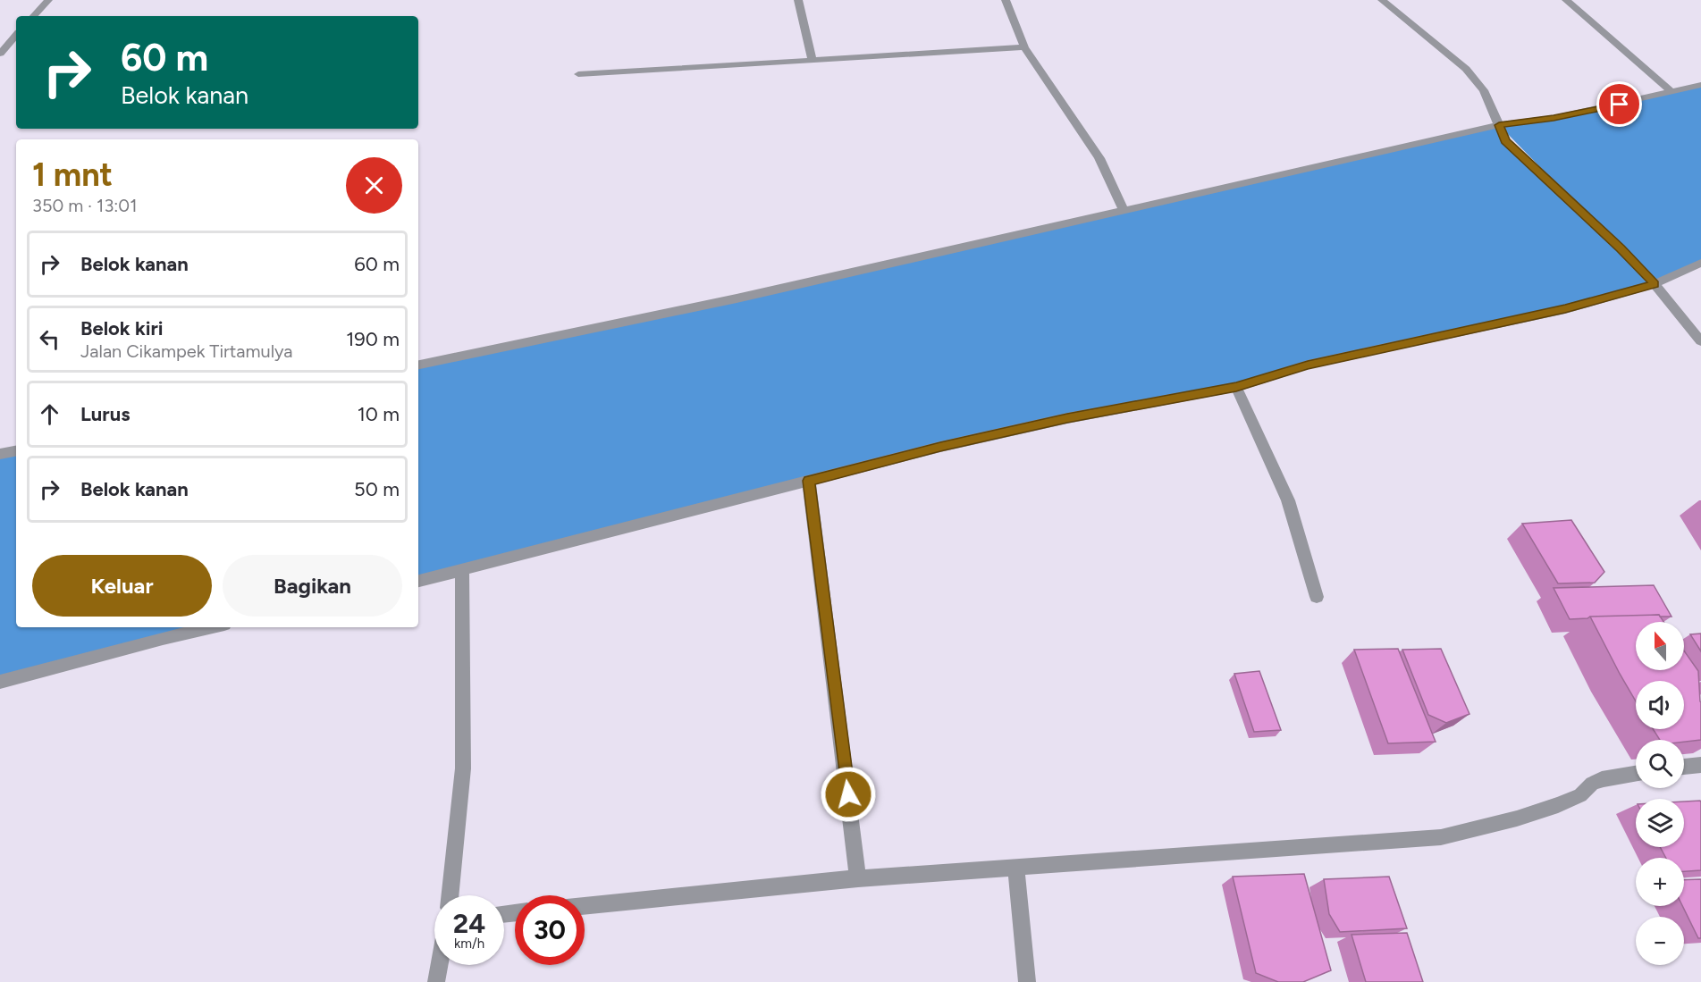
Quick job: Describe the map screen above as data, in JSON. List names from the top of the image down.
{
  "north": "top",
  "page": {
    "turn": ["60 m", "Belok kanan"],
    "heading": ["1 mnt", "350 m · 13:01"],
    "list": [
      {
        "name": "Belok kanan",
        "value": "60 m"
      },
      {
        "name": "Belok kiri",
        "note": "Jalan Cikampek Tirtamulya",
        "value": "190 m"
      },
      {
        "name": "Lurus",
        "value": "10 m"
      },
      {
        "name": "Belok kanan",
        "value": "50 m"
      }
    ],
    "buttons": ["Keluar", "Bagikan"],
    "map_buttons": ["+", "−"],
    "speed": "24 km/h",
    "limit": "30"
  }
}
